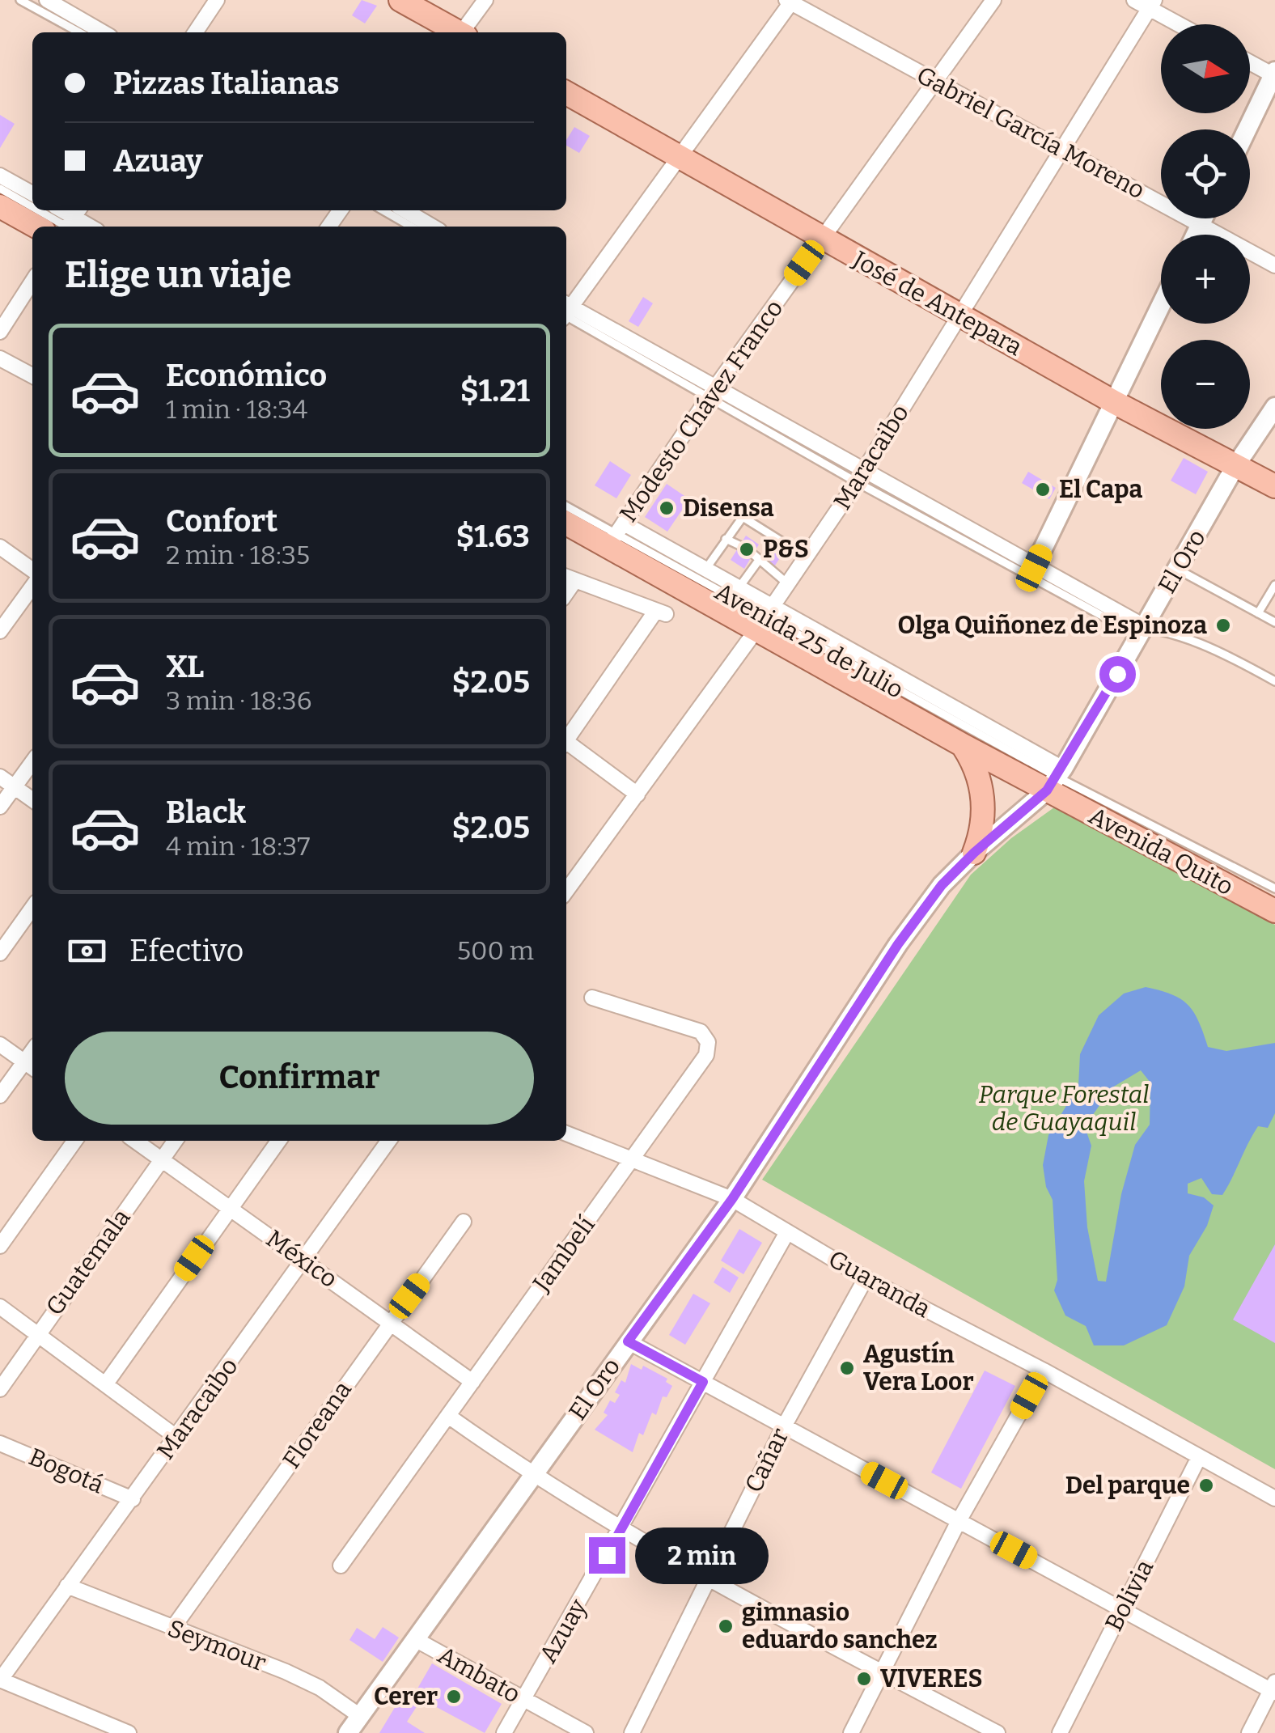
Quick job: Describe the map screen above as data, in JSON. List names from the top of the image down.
{
  "streets": {
    "main road": ["José de Antepara", "Avenida 25 de Julio", "Avenida Quito"],
    "street": [
      "Gabriel García Moreno",
      "Modesto Chávez Franco",
      "Maracaibo",
      "El Oro",
      "Jambelí",
      "México",
      "Guatemala",
      "Guaranda",
      "Floreana",
      "Cañar",
      "Bogotá",
      "Bolivia",
      "Azuay",
      "Seymour",
      "Ambato"
    ]
  },
  "crossings": [
    ["Gabriel García Moreno", "Modesto Chávez Franco"],
    ["Gabriel García Moreno", "Maracaibo"],
    ["José de Antepara", "Modesto Chávez Franco"],
    ["José de Antepara", "Maracaibo"],
    ["José de Antepara", "El Oro"],
    ["Modesto Chávez Franco", "Avenida 25 de Julio"],
    ["Maracaibo", "Avenida 25 de Julio"],
    ["Maracaibo", "México"],
    ["Maracaibo", "Bogotá"],
    ["Maracaibo", "Seymour"],
    ["El Oro", "Avenida 25 de Julio"],
    ["El Oro", "Avenida Quito"],
    ["El Oro", "Guaranda"],
    ["El Oro", "Seymour"],
    ["El Oro", "Ambato"],
    ["Avenida 25 de Julio", "Avenida Quito"],
    ["Jambelí", "México"],
    ["Jambelí", "Guaranda"],
    ["México", "Guatemala"],
    ["México", "Floreana"],
    ["Guaranda", "Cañar"],
    ["Guaranda", "Bolivia"],
    ["Guaranda", "Azuay"],
    ["Floreana", "Seymour"],
    ["Azuay", "Ambato"]
  ],
  "parks": ["Parque Forestal de Guayaquil"],
  "places": [
    "El Capa",
    "Disensa",
    "P&S",
    "Olga Quiñonez de Espinoza",
    "Agustín Vera Loor",
    "Del parque",
    "gimnasio eduardo sanchez",
    "VIVERES",
    "Cerer"
  ],
  "north": "right",
  "page": {
    "map_buttons": ["+", "−"],
    "banner": ["Pizzas Italianas", "Azuay"],
    "heading": "Elige un viaje",
    "list": [
      {
        "name": "Económico",
        "note": "1 min · 18:34",
        "value": "$1.21"
      },
      {
        "name": "Confort",
        "note": "2 min · 18:35",
        "value": "$1.63"
      },
      {
        "name": "XL",
        "note": "3 min · 18:36",
        "value": "$2.05"
      },
      {
        "name": "Black",
        "note": "4 min · 18:37",
        "value": "$2.05"
      }
    ],
    "pay": ["Efectivo", "500 m"],
    "buttons": "Confirmar",
    "bubble": "2 min"
  }
}
